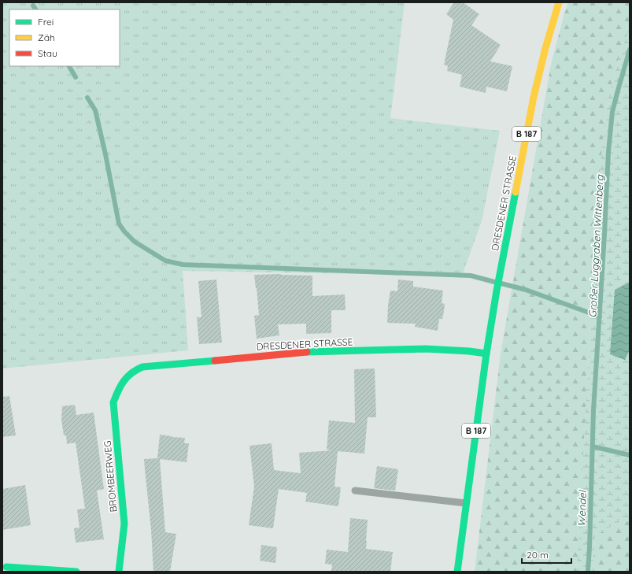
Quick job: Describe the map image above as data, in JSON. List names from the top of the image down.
{
  "streets": {
    "street": ["B 187", "DRESDENER STRASSE", "BROMBEERWEG"]
  },
  "crossings": [
    ["DRESDENER STRASSE", "BROMBEERWEG"]
  ],
  "water": ["Großer Luggraben Wittenberg", "Wendel"],
  "legend": ["Frei", "Zäh", "Stau"],
  "scale_bar": "20 m"
}
